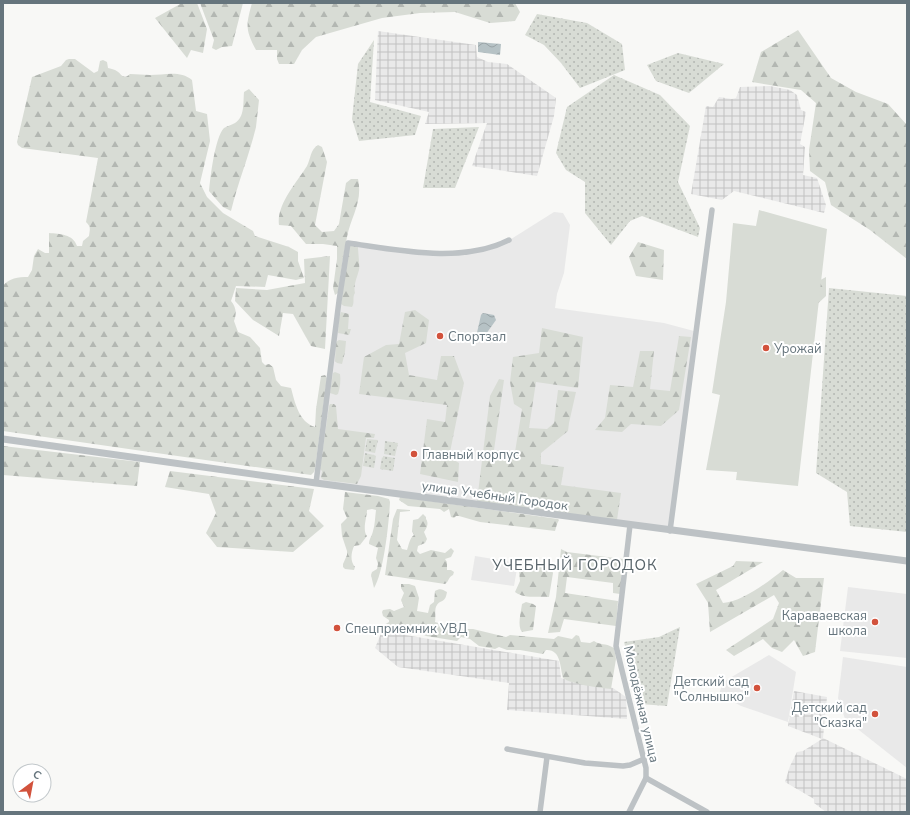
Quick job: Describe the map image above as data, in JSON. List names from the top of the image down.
{
  "streets": {
    "street": ["улица Учебный Городок", "Молодёжная улица"]
  },
  "crossings": [
    ["улица Учебный Городок", "Молодёжная улица"]
  ],
  "districts": ["УЧЕБНЫЙ ГОРОДОК"],
  "places": [
    "Спортзал",
    "Урожай",
    "Главный корпус",
    "Караваевская школа",
    "Спецприемник УВД",
    "Детский сад \"Солнышко\"",
    "Детский сад \"Сказка\""
  ],
  "north": "top right"
}
